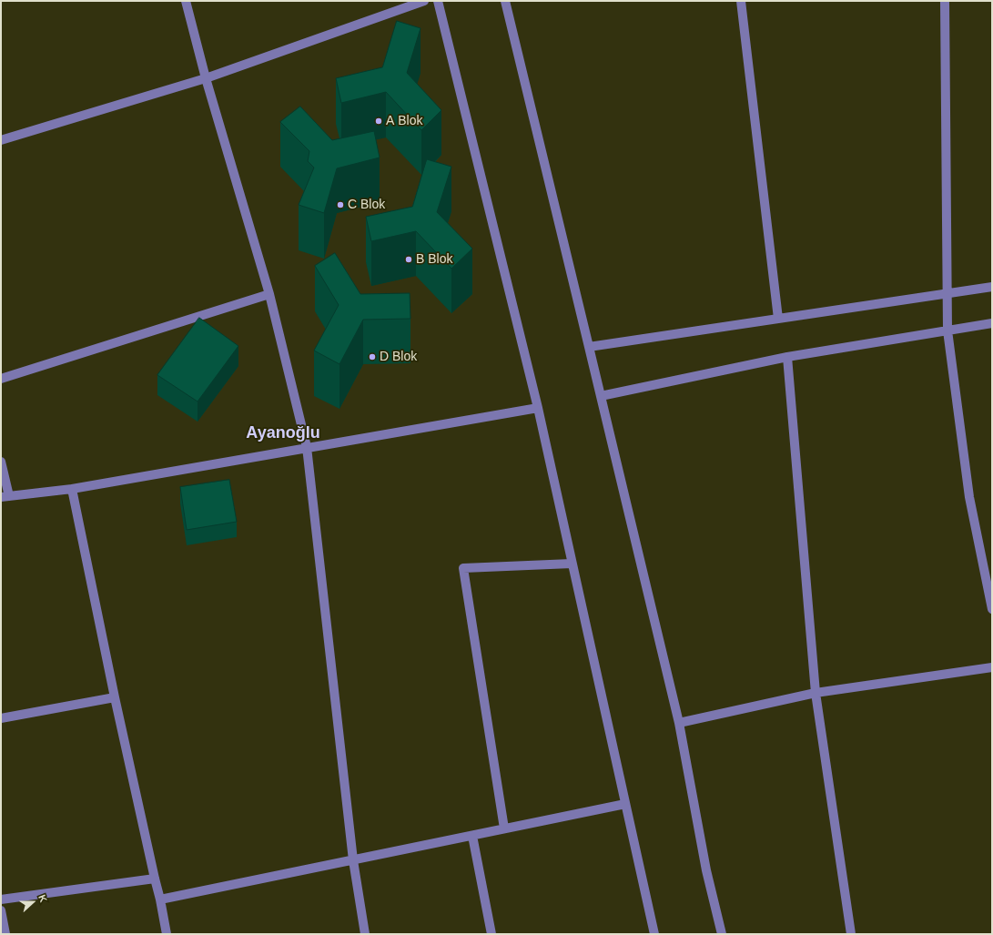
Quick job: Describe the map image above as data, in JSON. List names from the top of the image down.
{
  "districts": ["Ayanoğlu"],
  "places": [
    "A Blok",
    "C Blok",
    "B Blok",
    "D Blok"
  ],
  "north": "right"
}
